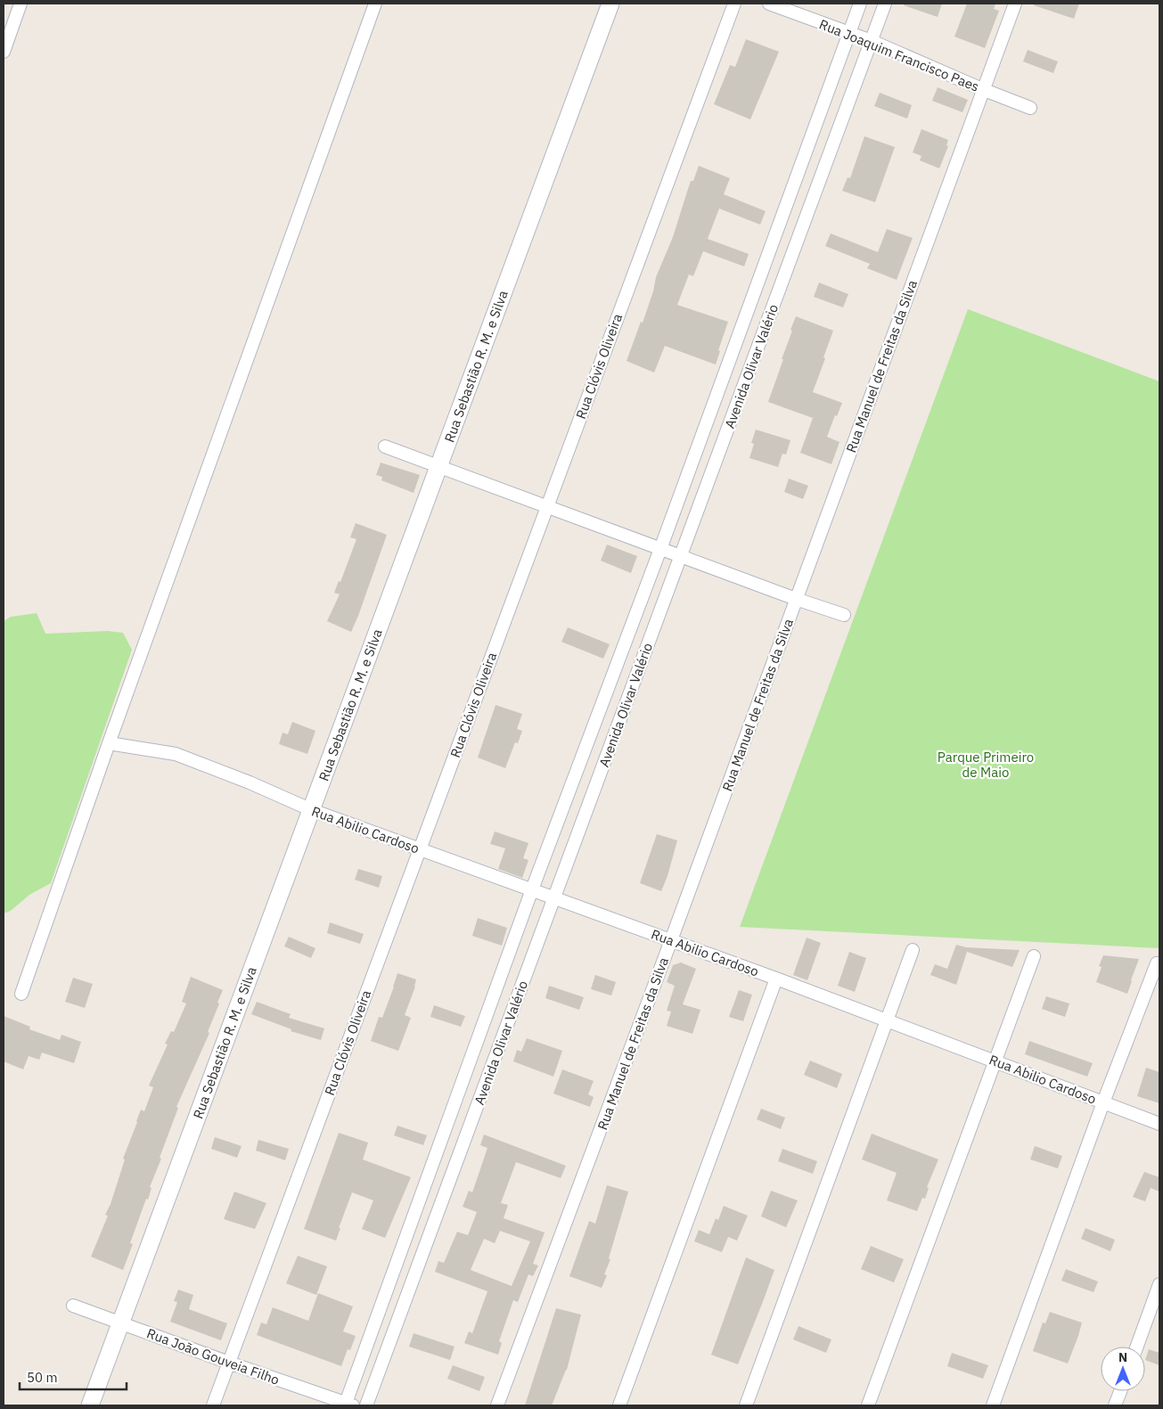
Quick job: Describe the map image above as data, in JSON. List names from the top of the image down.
{
  "streets": {
    "street": [
      "Rua Joaquim Francisco Paes",
      "Rua Sebastião R. M. e Silva",
      "Rua Clóvis Oliveira",
      "Avenida Olivar Valério",
      "Rua Manuel de Freitas da Silva",
      "Rua Abilio Cardoso",
      "Rua João Gouveia Filho"
    ]
  },
  "crossings": [
    ["Rua Joaquim Francisco Paes", "Avenida Olivar Valério"],
    ["Rua Joaquim Francisco Paes", "Rua Manuel de Freitas da Silva"],
    ["Rua Sebastião R. M. e Silva", "Rua Abilio Cardoso"],
    ["Rua Sebastião R. M. e Silva", "Rua João Gouveia Filho"],
    ["Rua Clóvis Oliveira", "Rua Abilio Cardoso"],
    ["Rua Clóvis Oliveira", "Rua João Gouveia Filho"],
    ["Avenida Olivar Valério", "Rua Abilio Cardoso"],
    ["Rua Manuel de Freitas da Silva", "Rua Abilio Cardoso"]
  ],
  "parks": ["Parque Primeiro de Maio"],
  "scale_bar": "50 m",
  "north": "top"
}
